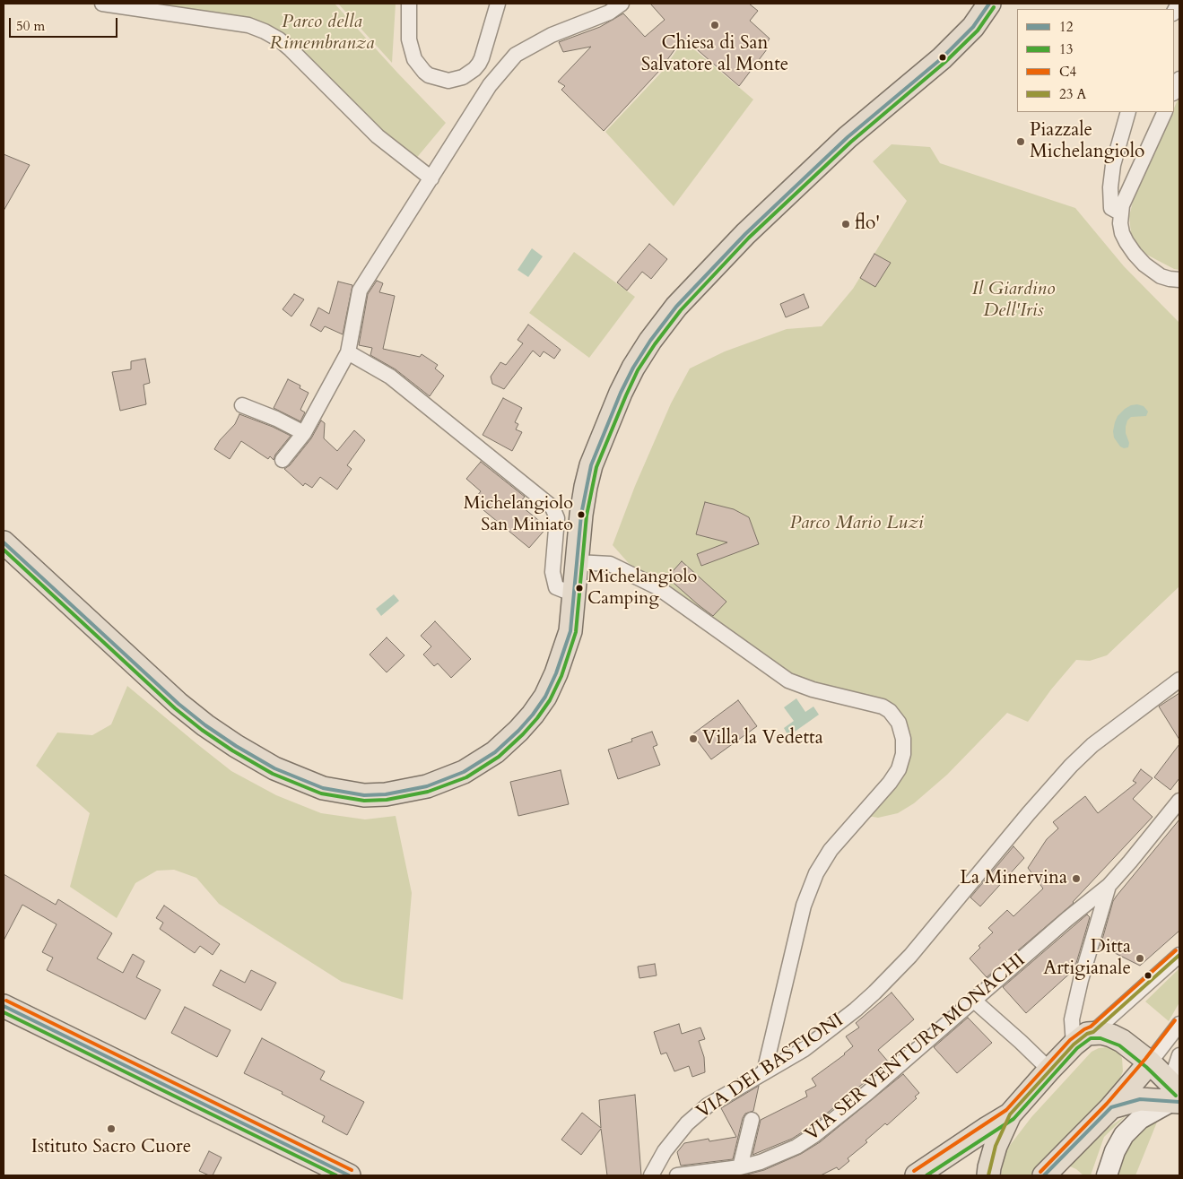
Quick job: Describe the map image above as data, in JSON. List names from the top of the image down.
{
  "streets": {
    "street": ["VIA SER VENTURA MONACHI", "VIA DEI BASTIONI"]
  },
  "parks": ["Parco della Rimembranza", "Il Giardino Dell'Iris", "Parco Mario Luzi"],
  "places": [
    "Chiesa di San Salvatore al Monte",
    "Piazzale Michelangiolo",
    "flo'",
    "Michelangiolo San Miniato",
    "Michelangiolo Camping",
    "Villa la Vedetta",
    "La Minervina",
    "Ditta Artigianale",
    "Istituto Sacro Cuore"
  ],
  "lines": ["transit line 12", "transit line 13", "transit line C4"],
  "legend": [
    "12",
    "13",
    "C4",
    "23 A"
  ],
  "scale_bar": "50 m"
}
